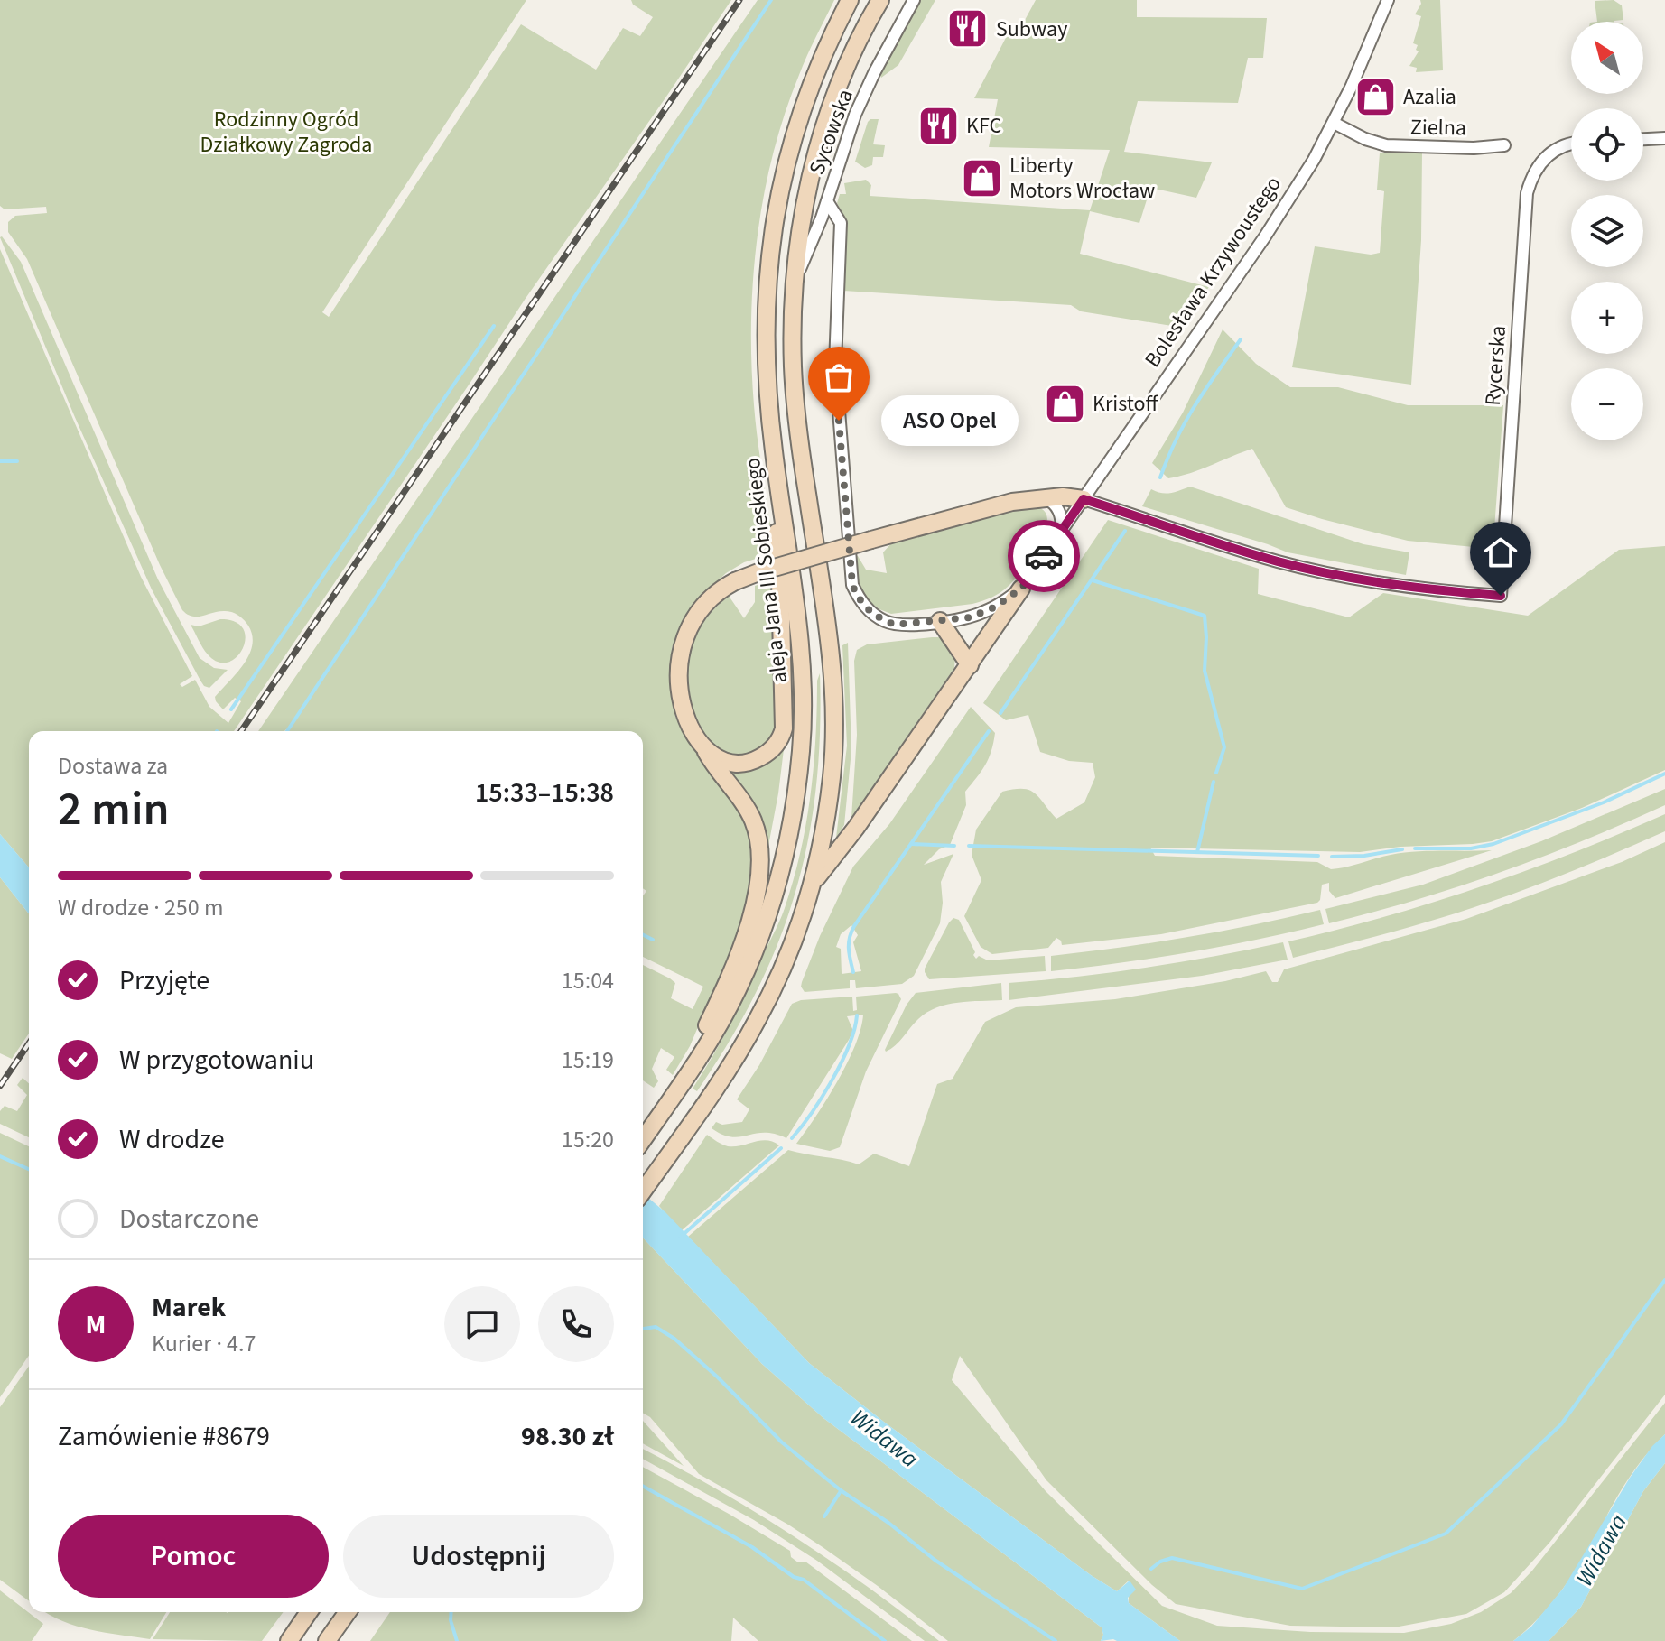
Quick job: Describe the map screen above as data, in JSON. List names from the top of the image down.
{
  "streets": {
    "main road": ["aleja Jana III Sobieskiego"],
    "street": [
      "Zielna",
      "Sycowska",
      "Bolesława Krzywoustego",
      "Rycerska"
    ]
  },
  "crossings": [
    ["Zielna", "Bolesława Krzywoustego"],
    ["Bolesława Krzywoustego", "Rycerska"]
  ],
  "water": ["Widawa"],
  "parks": ["Rodzinny Ogród Działkowy Zagroda"],
  "places": {
    "restaurant": ["Subway", "KFC"],
    "shop": ["Azalia", "Liberty Motors Wrocław", "Kristoff"],
    "other": ["ASO Opel"]
  },
  "north": "top left",
  "page": {
    "map_buttons": ["+", "−"],
    "bubble": "ASO Opel",
    "heading": ["2 min", "Dostawa za", "15:33–15:38"],
    "panel": [
      "Marek",
      "Kurier · 4.7",
      "Zamówienie #8679",
      "98.30 zł"
    ],
    "bar": "W drodze · 250 m",
    "list": [
      ["Przyjęte", "15:04"],
      ["W przygotowaniu", "15:19"],
      ["W drodze", "15:20"],
      "Dostarczone"
    ],
    "round": "M",
    "buttons": ["Pomoc", "Udostępnij"]
  }
}
